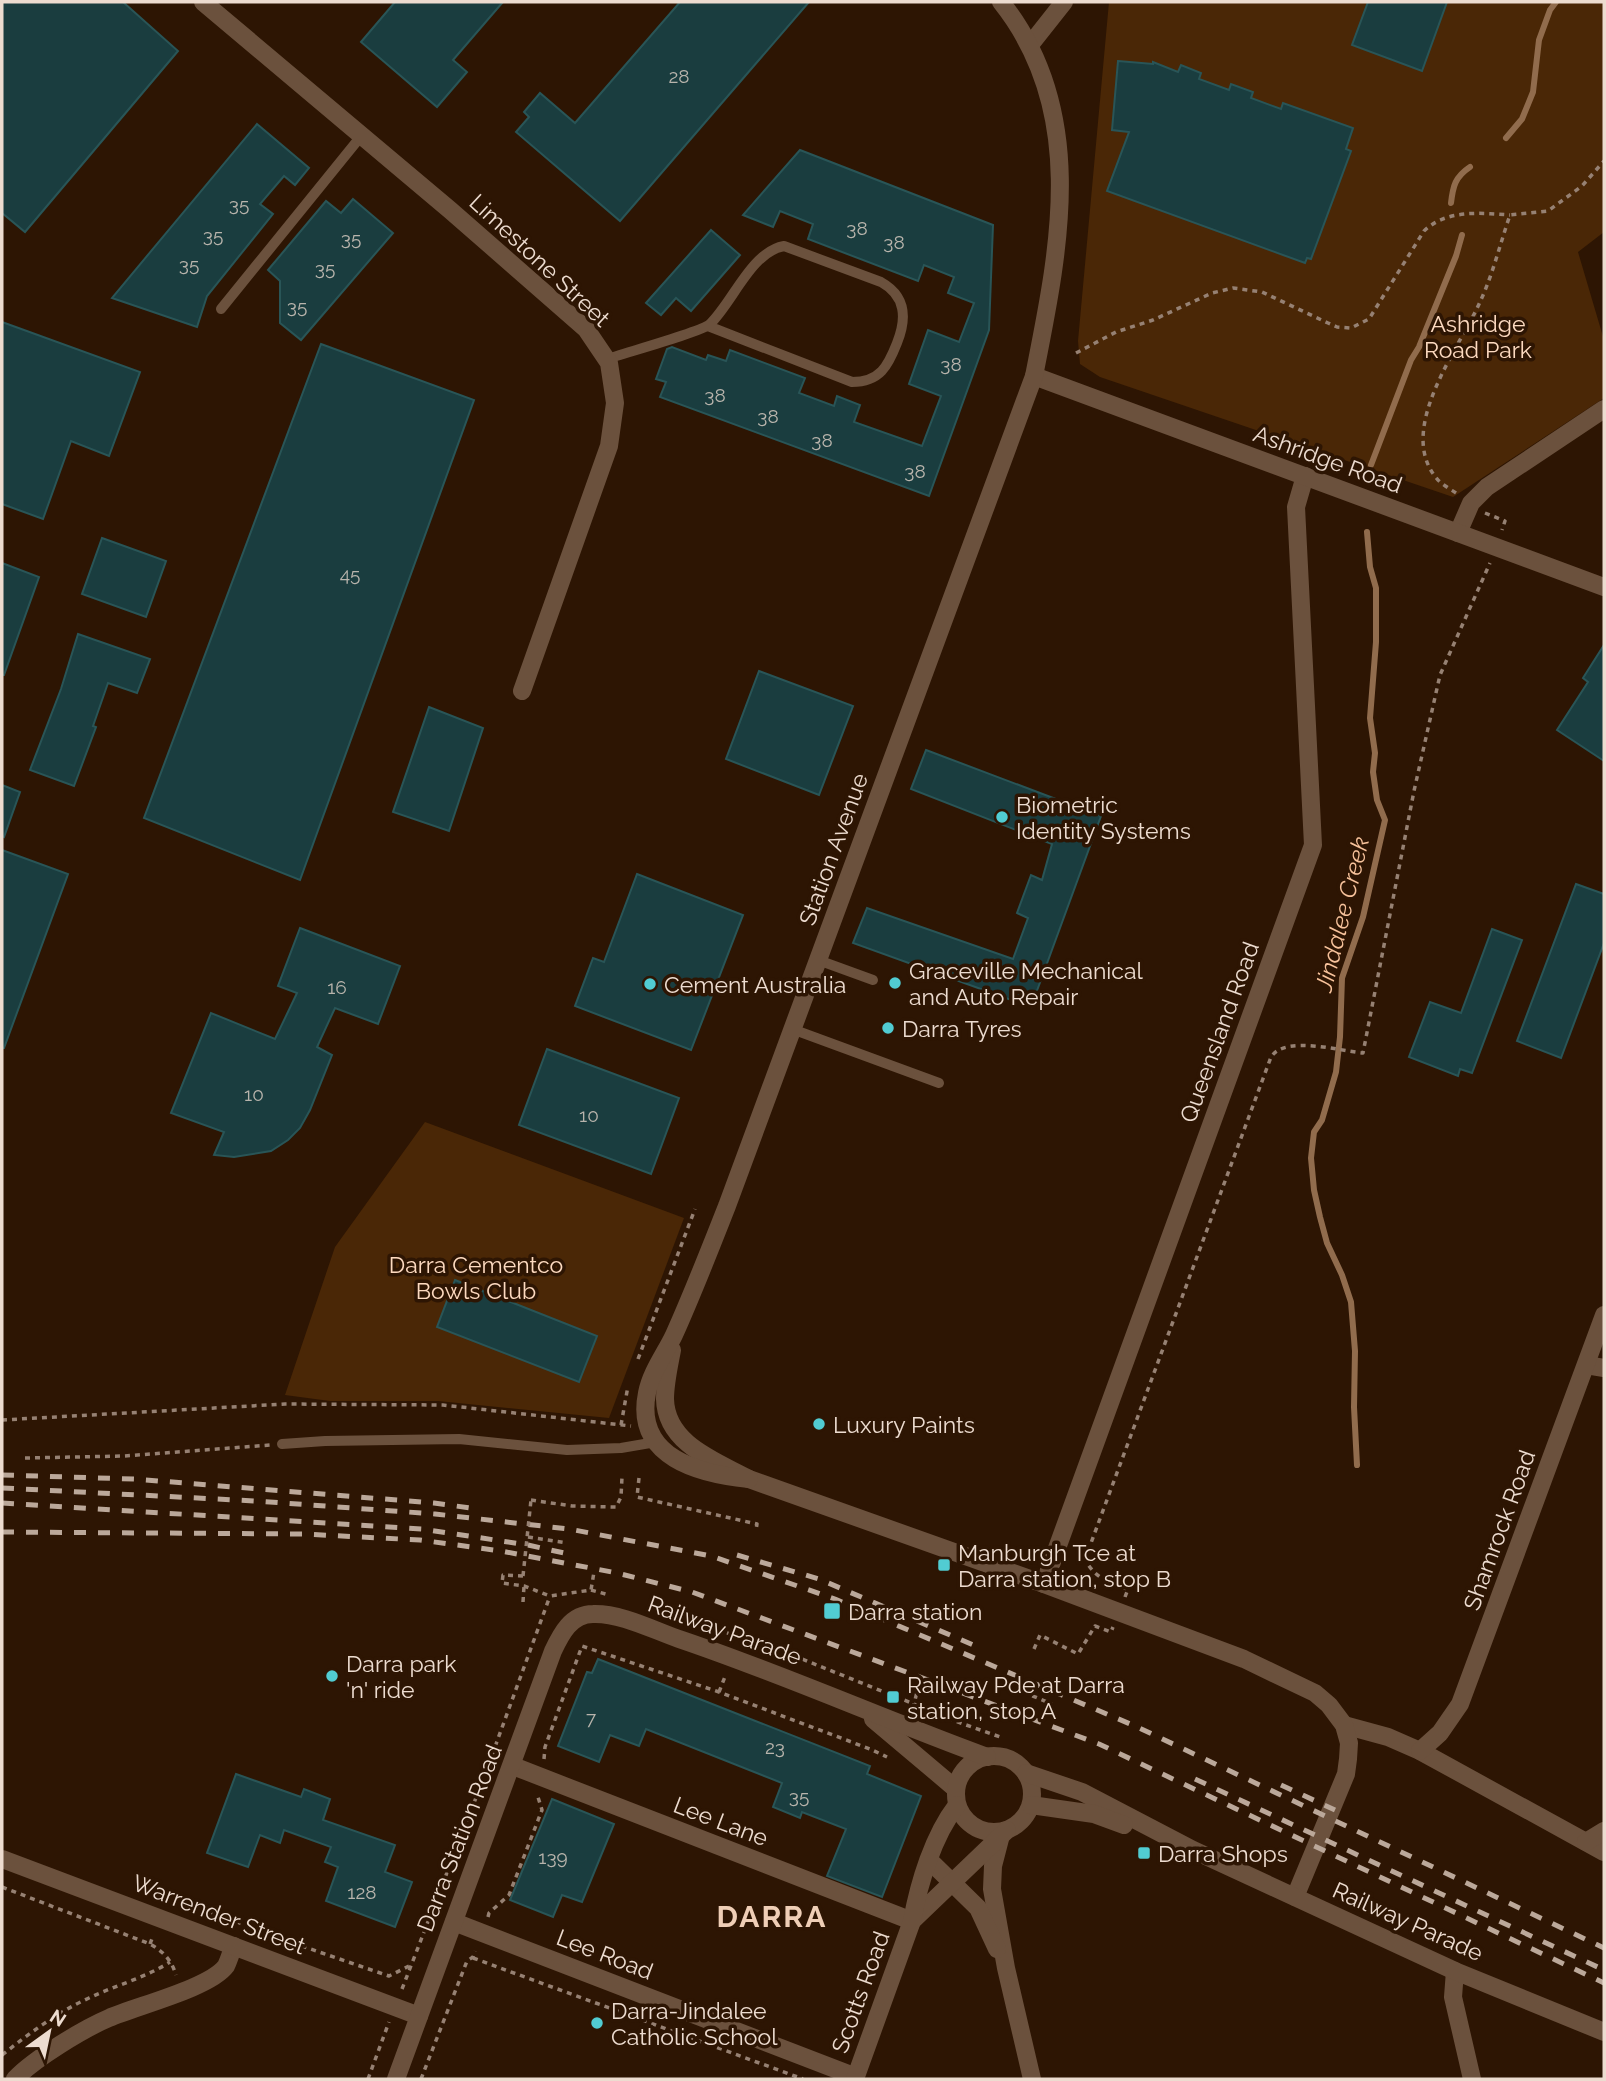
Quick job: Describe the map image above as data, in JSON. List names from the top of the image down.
{
  "streets": {
    "street": [
      "Limestone Street",
      "Ashridge Road",
      "Station Avenue",
      "Queensland Road",
      "Shamrock Road",
      "Railway Parade",
      "Lee Lane",
      "Darra Station Road",
      "Warrender Street",
      "Lee Road",
      "Scotts Road"
    ]
  },
  "crossings": [
    ["Ashridge Road", "Station Avenue"],
    ["Ashridge Road", "Queensland Road"],
    ["Railway Parade", "Darra Station Road"],
    ["Railway Parade", "Scotts Road"],
    ["Lee Lane", "Darra Station Road"],
    ["Lee Lane", "Scotts Road"],
    ["Darra Station Road", "Warrender Street"],
    ["Darra Station Road", "Lee Road"],
    ["Lee Road", "Scotts Road"]
  ],
  "districts": ["DARRA"],
  "water": ["Jindalee Creek"],
  "parks": ["Ashridge Road Park", "Darra Cementco Bowls Club"],
  "places": {
    "other": [
      "Biometric Identity Systems",
      "Graceville Mechanical and Auto Repair",
      "Cement Australia",
      "Darra Tyres",
      "Luxury Paints",
      "Darra park 'n' ride",
      "Darra-Jindalee Catholic School"
    ],
    "transit": [
      "Manburgh Tce at Darra station, stop B",
      "Darra station",
      "Railway Pde at Darra station, stop A",
      "Darra Shops"
    ]
  },
  "house_numbers": [
    "28",
    "35",
    "38",
    "35",
    "35",
    "38",
    "35",
    "35",
    "35",
    "38",
    "38",
    "38",
    "38",
    "38",
    "45",
    "16",
    "10",
    "10",
    "7",
    "23",
    "35",
    "139",
    "128"
  ],
  "north": "top right"
}
